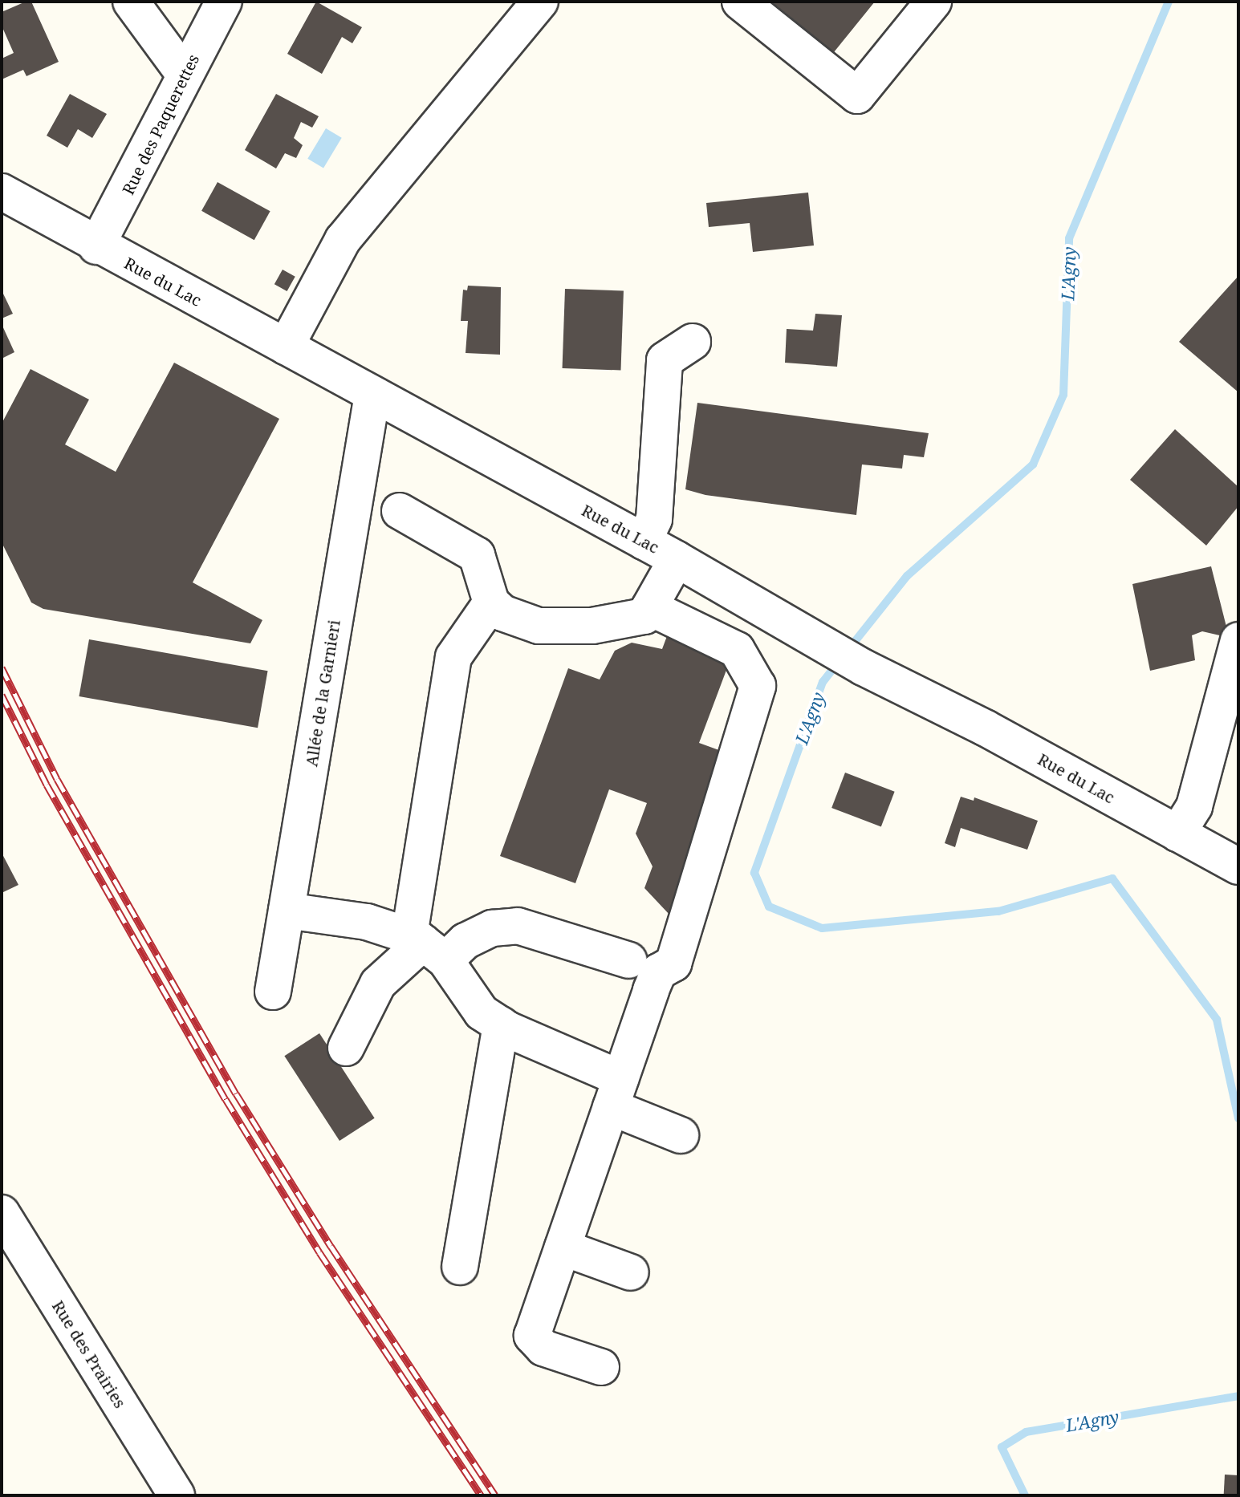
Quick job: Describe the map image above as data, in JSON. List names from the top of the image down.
{
  "streets": {
    "street": [
      "Rue des Paquerettes",
      "Rue du Lac",
      "Allée de la Garnieri",
      "Rue des Prairies"
    ]
  },
  "crossings": [
    ["Rue des Paquerettes", "Rue du Lac"],
    ["Rue du Lac", "Allée de la Garnieri"]
  ],
  "water": ["L'Agny"]
}
